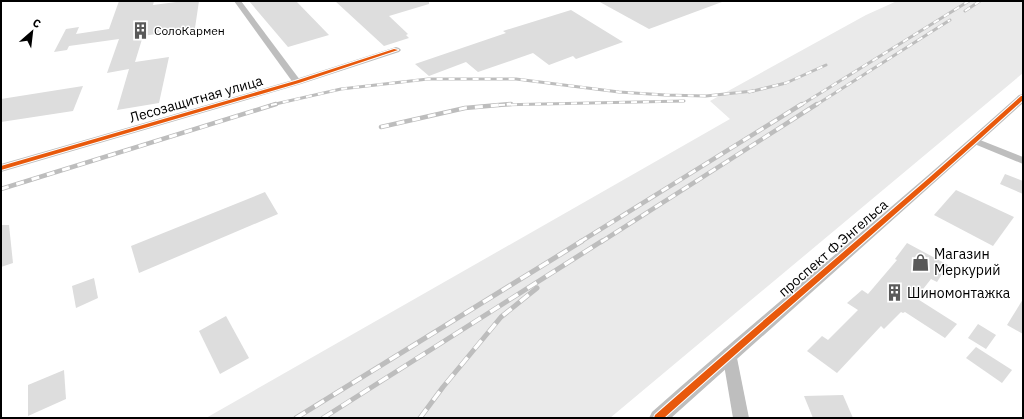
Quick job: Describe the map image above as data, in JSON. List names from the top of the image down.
{
  "streets": {
    "street": ["Лесозащитная улица", "проспект Ф.Энгельса"]
  },
  "places": {
    "building": ["СолоКармен", "Шиномонтажка"],
    "shop": ["Магазин Меркурий"]
  },
  "north": "top right"
}
